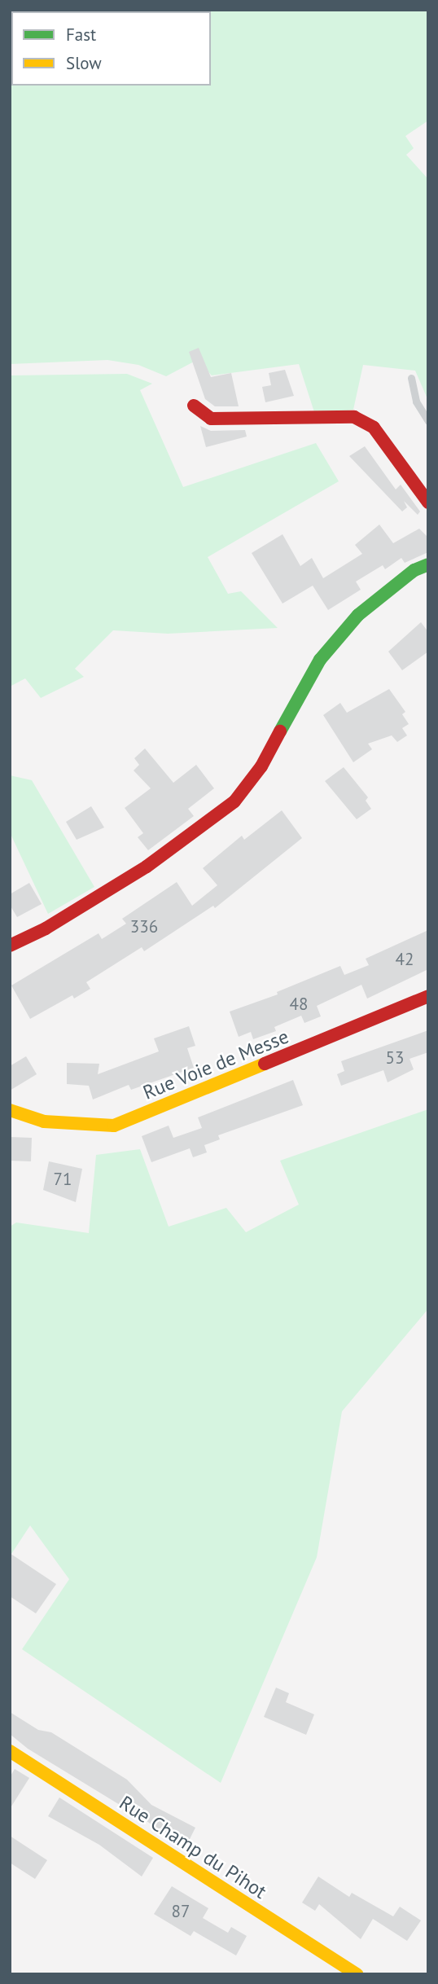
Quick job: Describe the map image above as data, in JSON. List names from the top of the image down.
{
  "streets": {
    "street": ["Rue Voie de Messe", "Rue Champ du Pihot"]
  },
  "house_numbers": [
    "336",
    "42",
    "48",
    "53",
    "71",
    "87"
  ],
  "legend": ["Fast", "Slow"]
}
